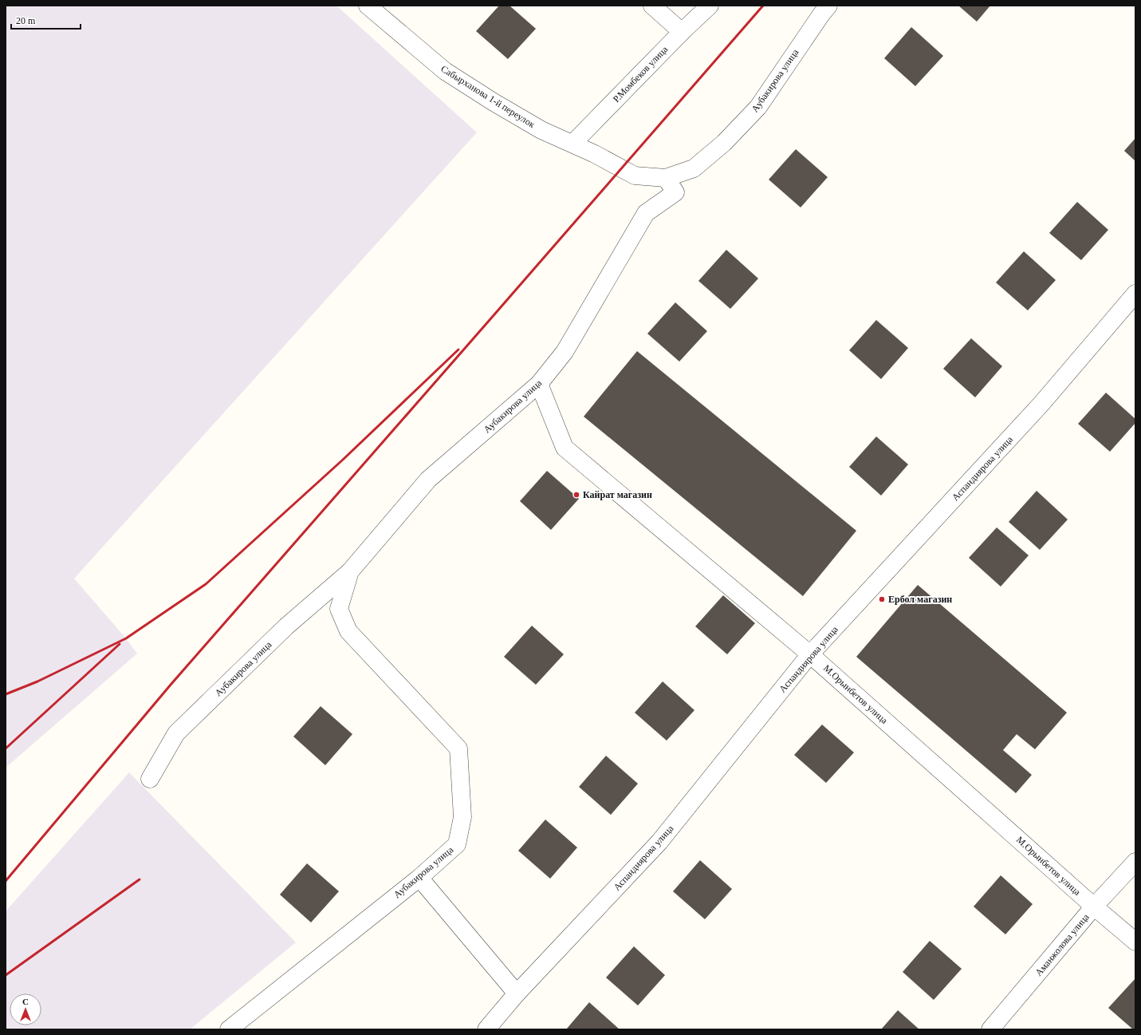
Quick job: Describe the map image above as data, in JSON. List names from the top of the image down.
{
  "streets": {
    "street": [
      "Р.Момбеков улица",
      "Аубакирова улица",
      "Сабырханова 1-й переулок",
      "Аспандиярова улица",
      "М.Орынбетов улица",
      "Аманжолова улица"
    ]
  },
  "crossings": [
    ["Р.Момбеков улица", "Сабырханова 1-й переулок"],
    ["Аубакирова улица", "Сабырханова 1-й переулок"],
    ["Аубакирова улица", "М.Орынбетов улица"],
    ["Аспандиярова улица", "М.Орынбетов улица"],
    ["М.Орынбетов улица", "Аманжолова улица"]
  ],
  "places": ["Кайрат магазин", "Ербол магазин"],
  "scale_bar": "20 m",
  "north": "top"
}
